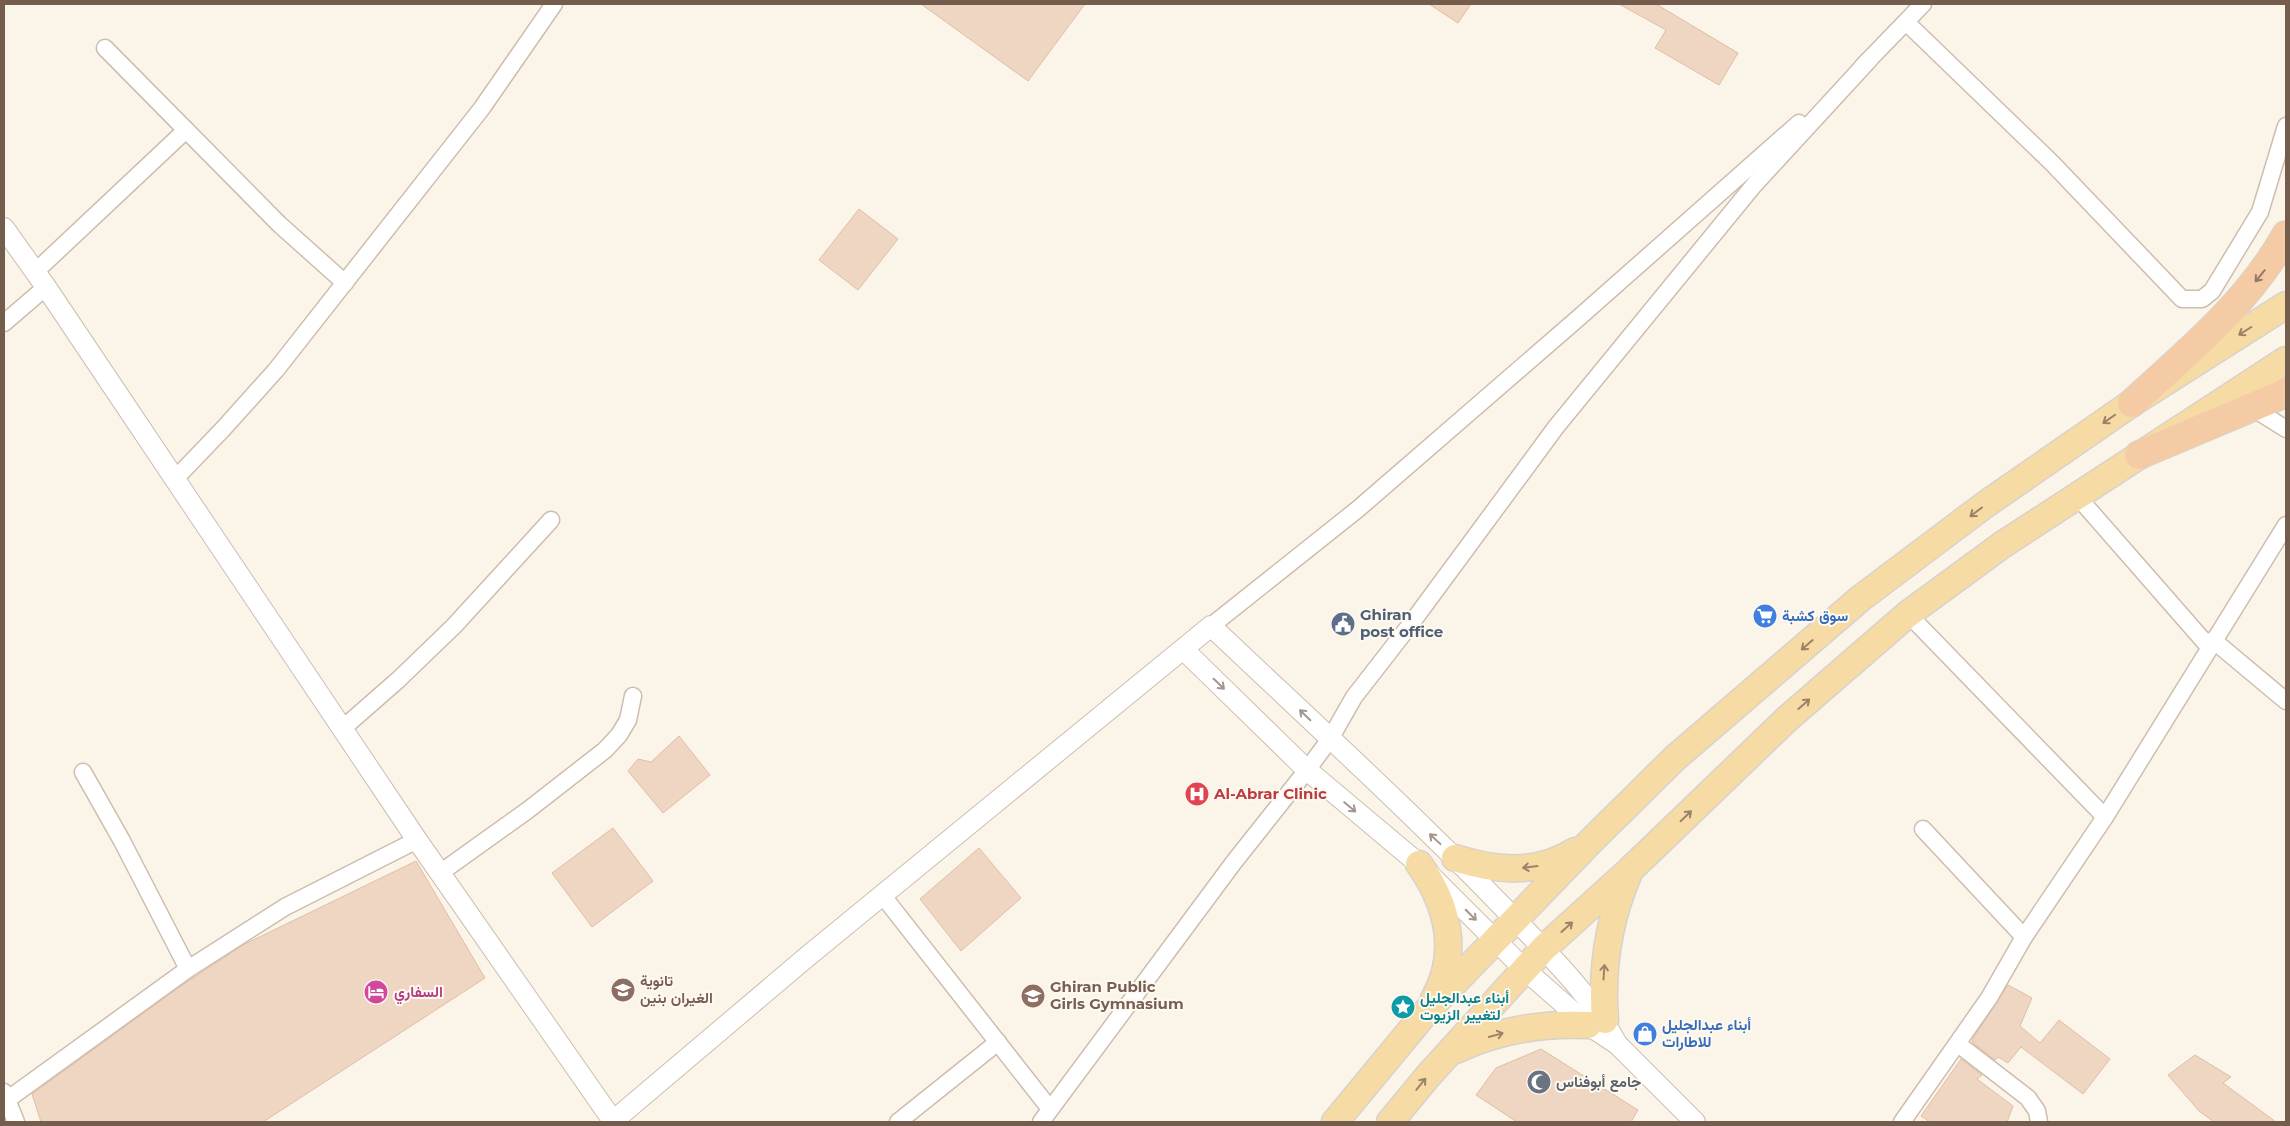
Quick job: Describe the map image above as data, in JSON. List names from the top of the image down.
{
  "places": {
    "supermarket": ["سوق كشبة"],
    "public building": ["Ghiran post office"],
    "hospital": ["Al-Abrar Clinic"],
    "school or university": ["تانوية الغيران بنين", "Ghiran Public Girls Gymnasium"],
    "hotel": ["السفاري"],
    "place": ["أبناء عبدالجليل لتغيير الزيوت"],
    "shop": ["أبناء عبدالجليل للاطارات"],
    "mosque": ["جامع أبوفناس"]
  }
}
